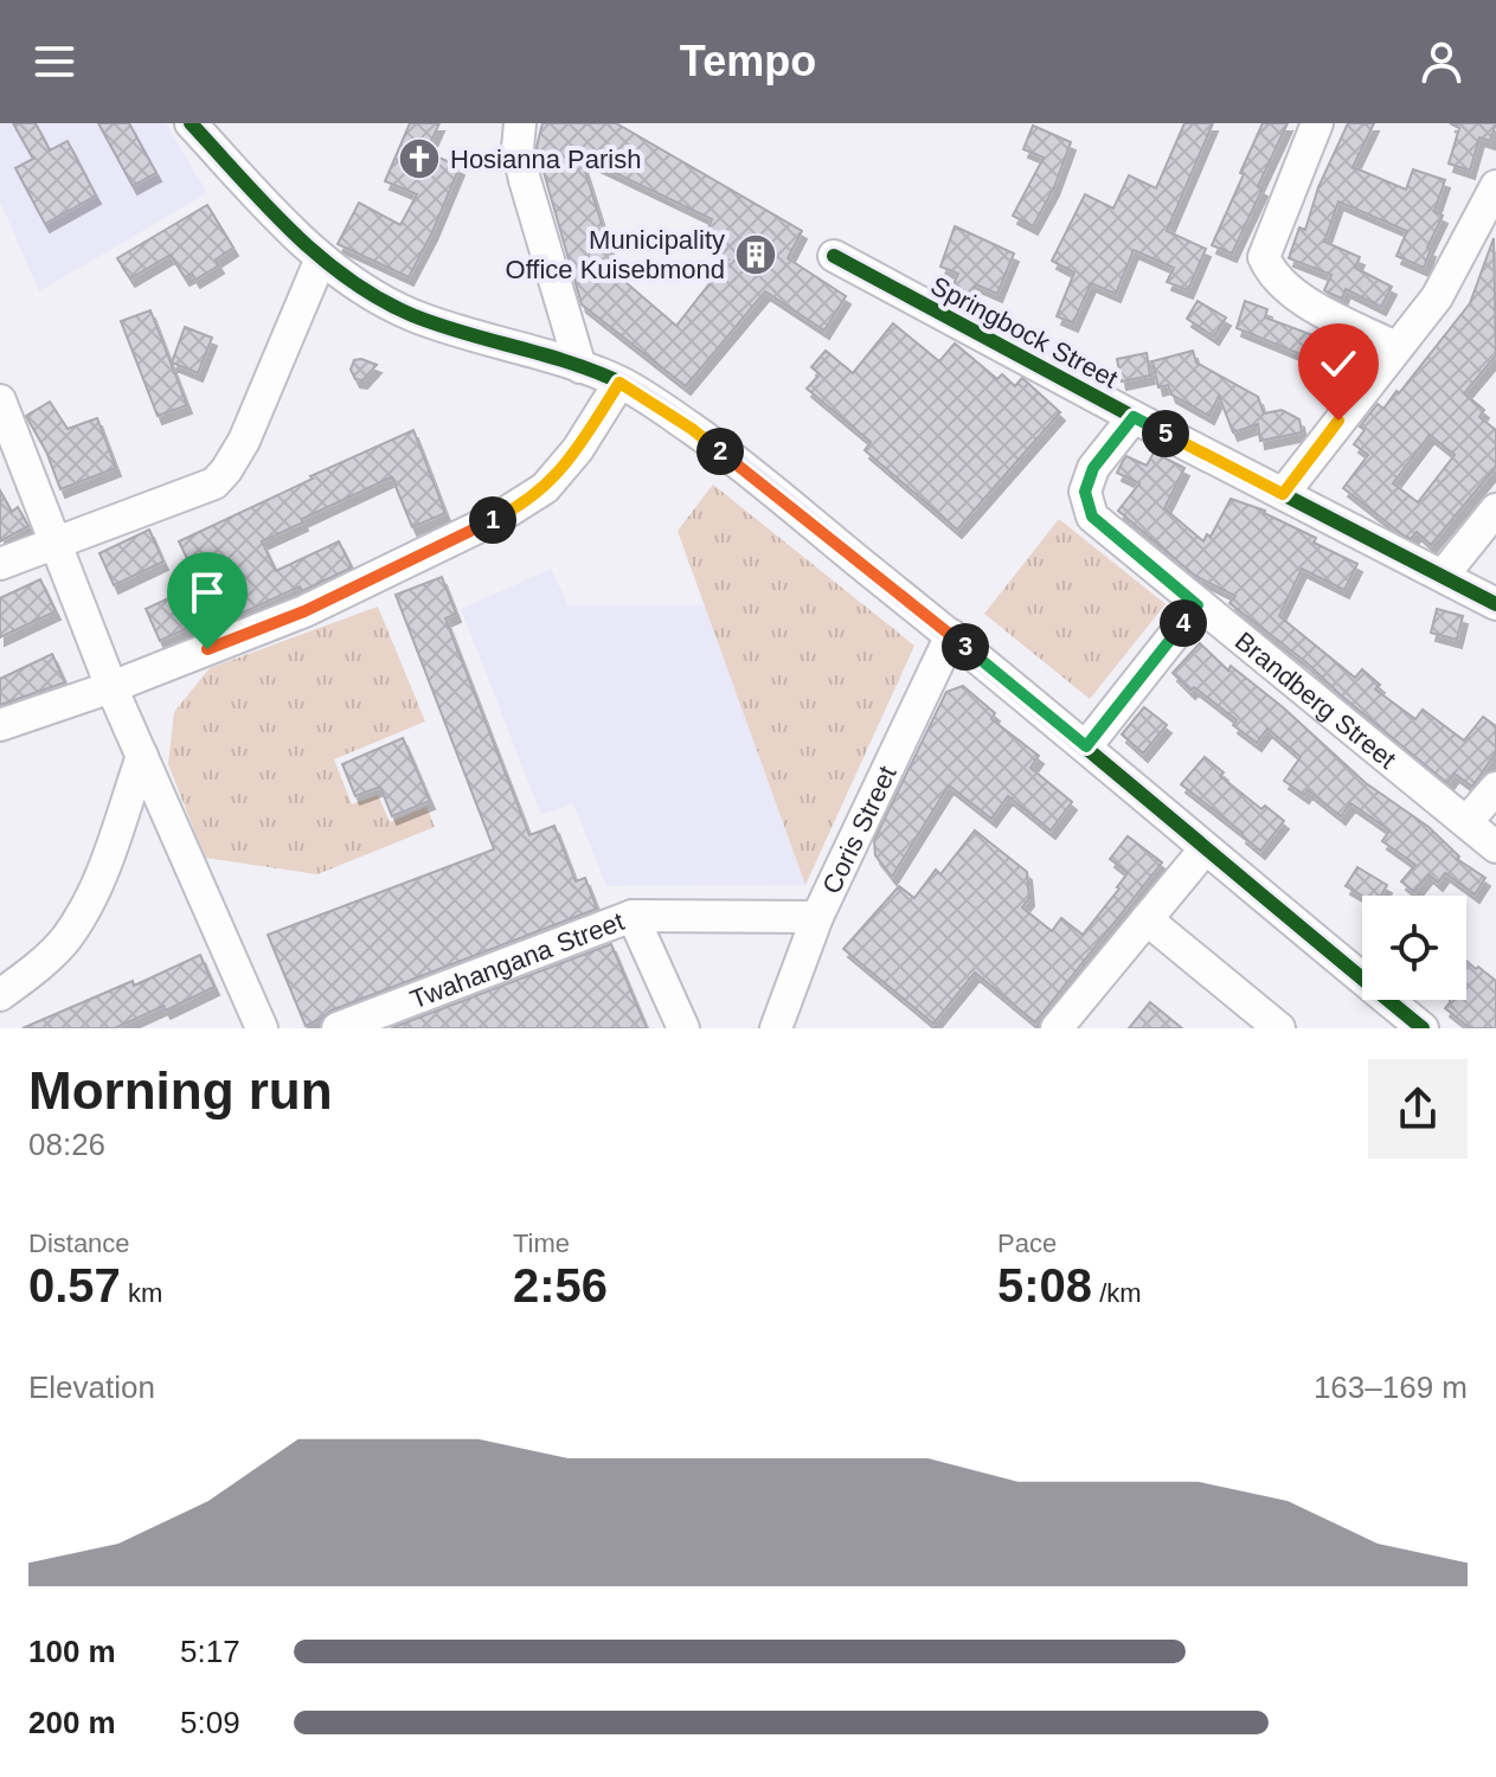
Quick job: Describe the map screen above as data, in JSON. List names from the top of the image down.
{
  "streets": {
    "street": [
      "Springbock Street",
      "Brandberg Street",
      "Coris Street",
      "Twahangana Street"
    ]
  },
  "crossings": [
    ["Springbock Street", "Brandberg Street"]
  ],
  "places": {
    "church": ["Hosianna Parish"],
    "building": ["Municipality Office Kuisebmond"]
  },
  "page": {
    "header": "Tempo",
    "pins": [
      "5",
      "2",
      "1",
      "4",
      "3"
    ],
    "heading": ["Morning run", "08:26"],
    "stats": [
      ["Distance", "0.57 km"],
      ["Time", "2:56"],
      ["Pace", "5:08 /km"]
    ],
    "chart": ["Elevation", "163–169 m"],
    "list": [
      {
        "name": "100 m",
        "note": "5:17"
      },
      {
        "name": "200 m",
        "note": "5:09"
      }
    ]
  }
}
